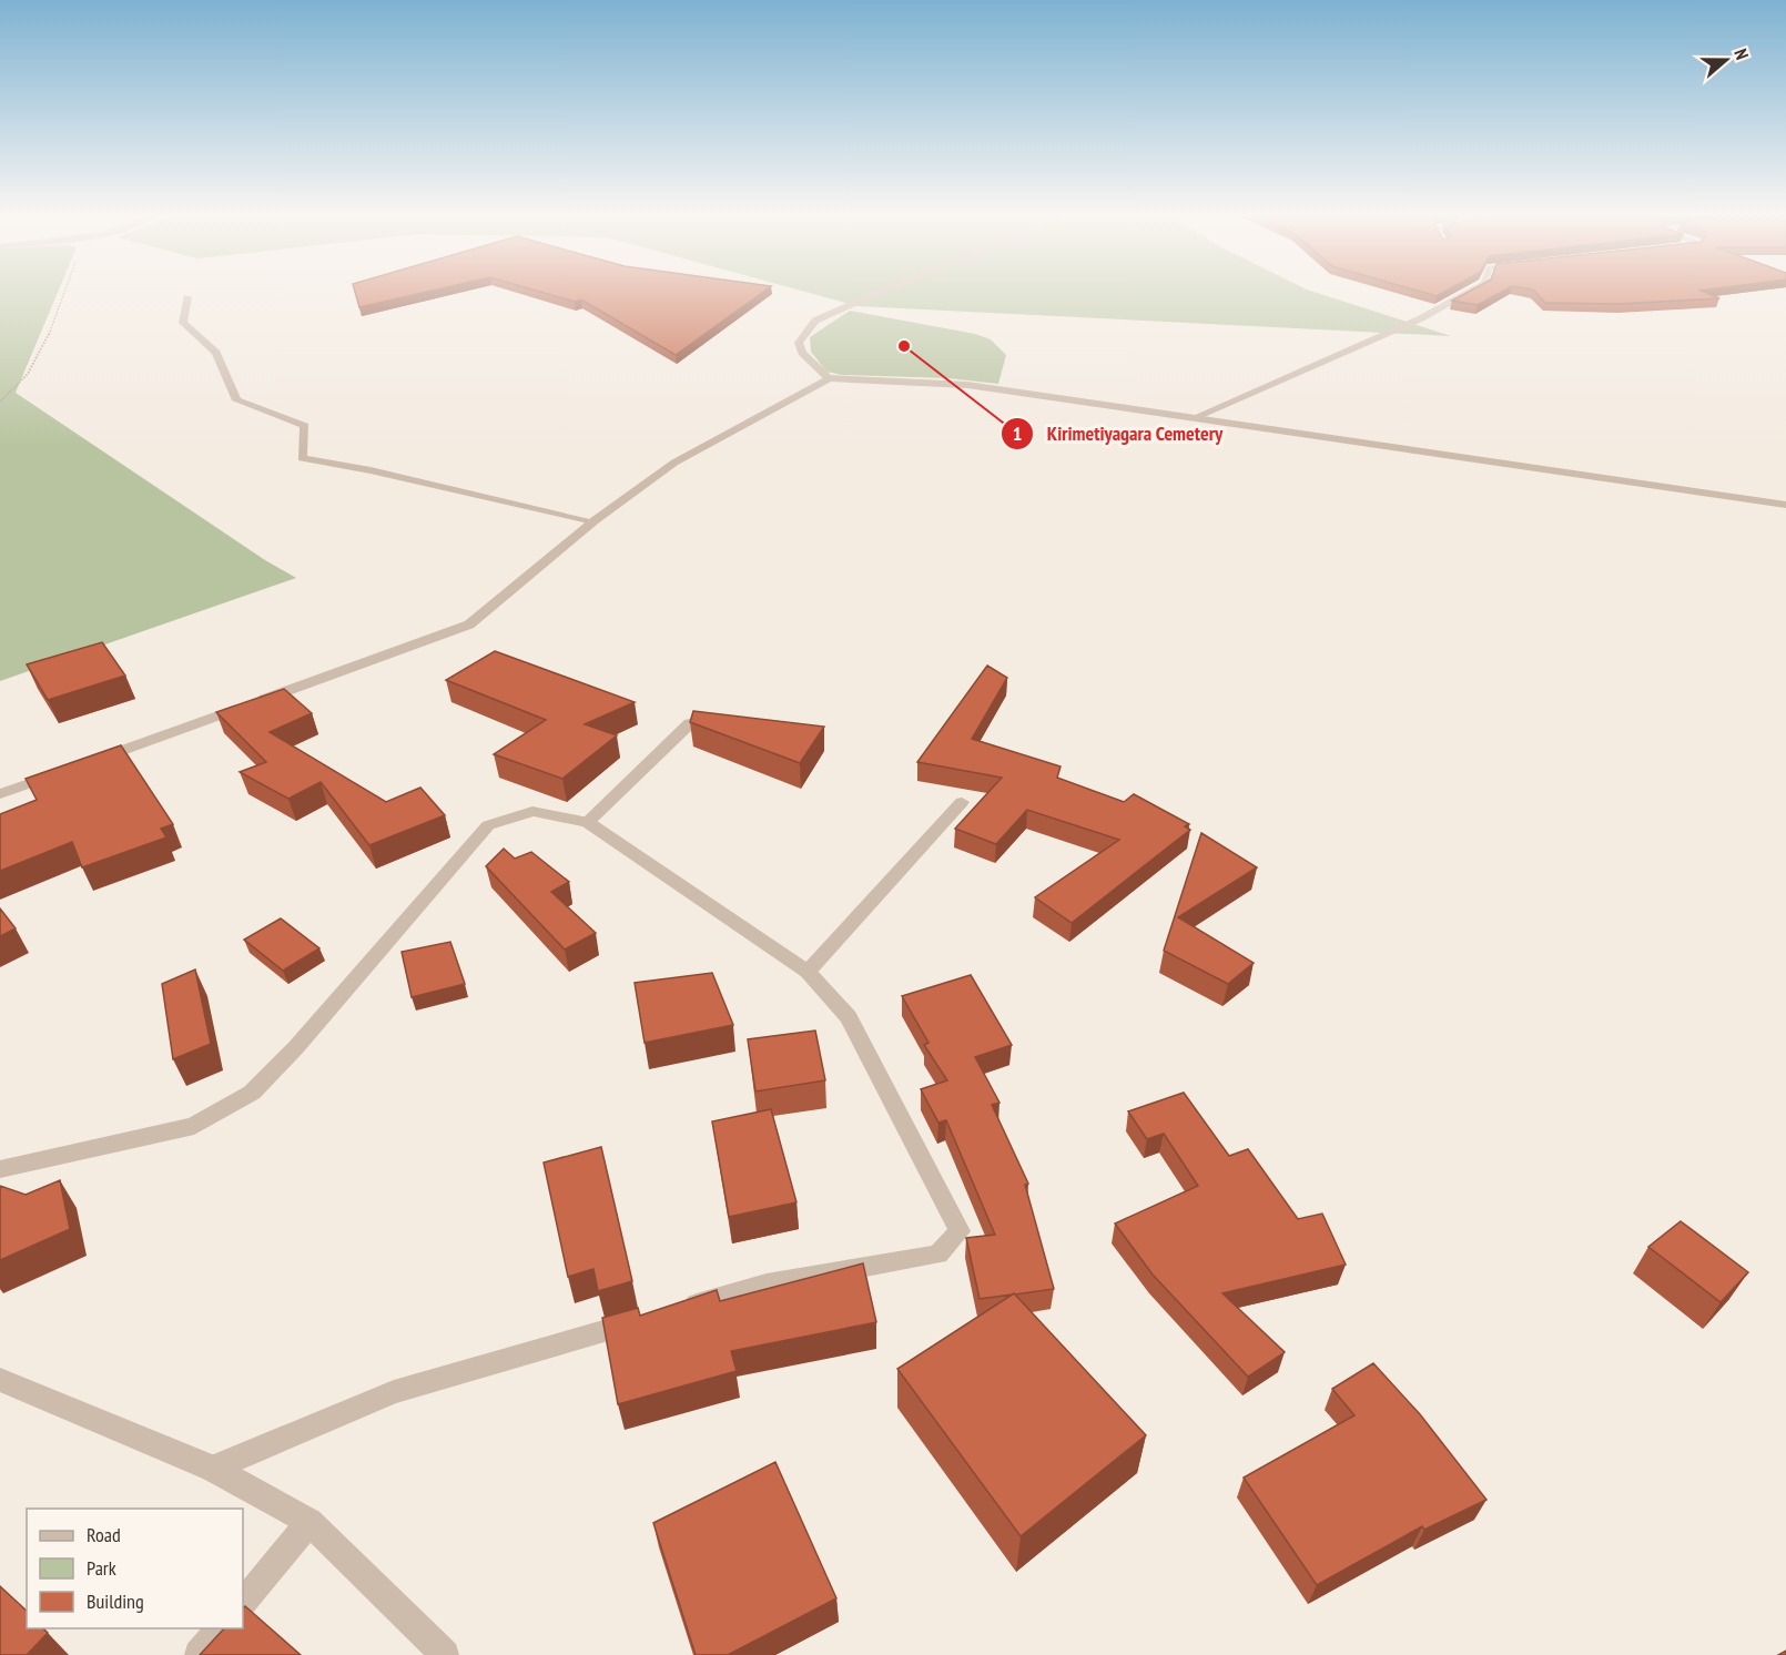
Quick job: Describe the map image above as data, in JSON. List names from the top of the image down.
{
  "places": ["Kirimetiyagara Cemetery"],
  "legend": ["Road", "Park", "Building"],
  "north": "right"
}
